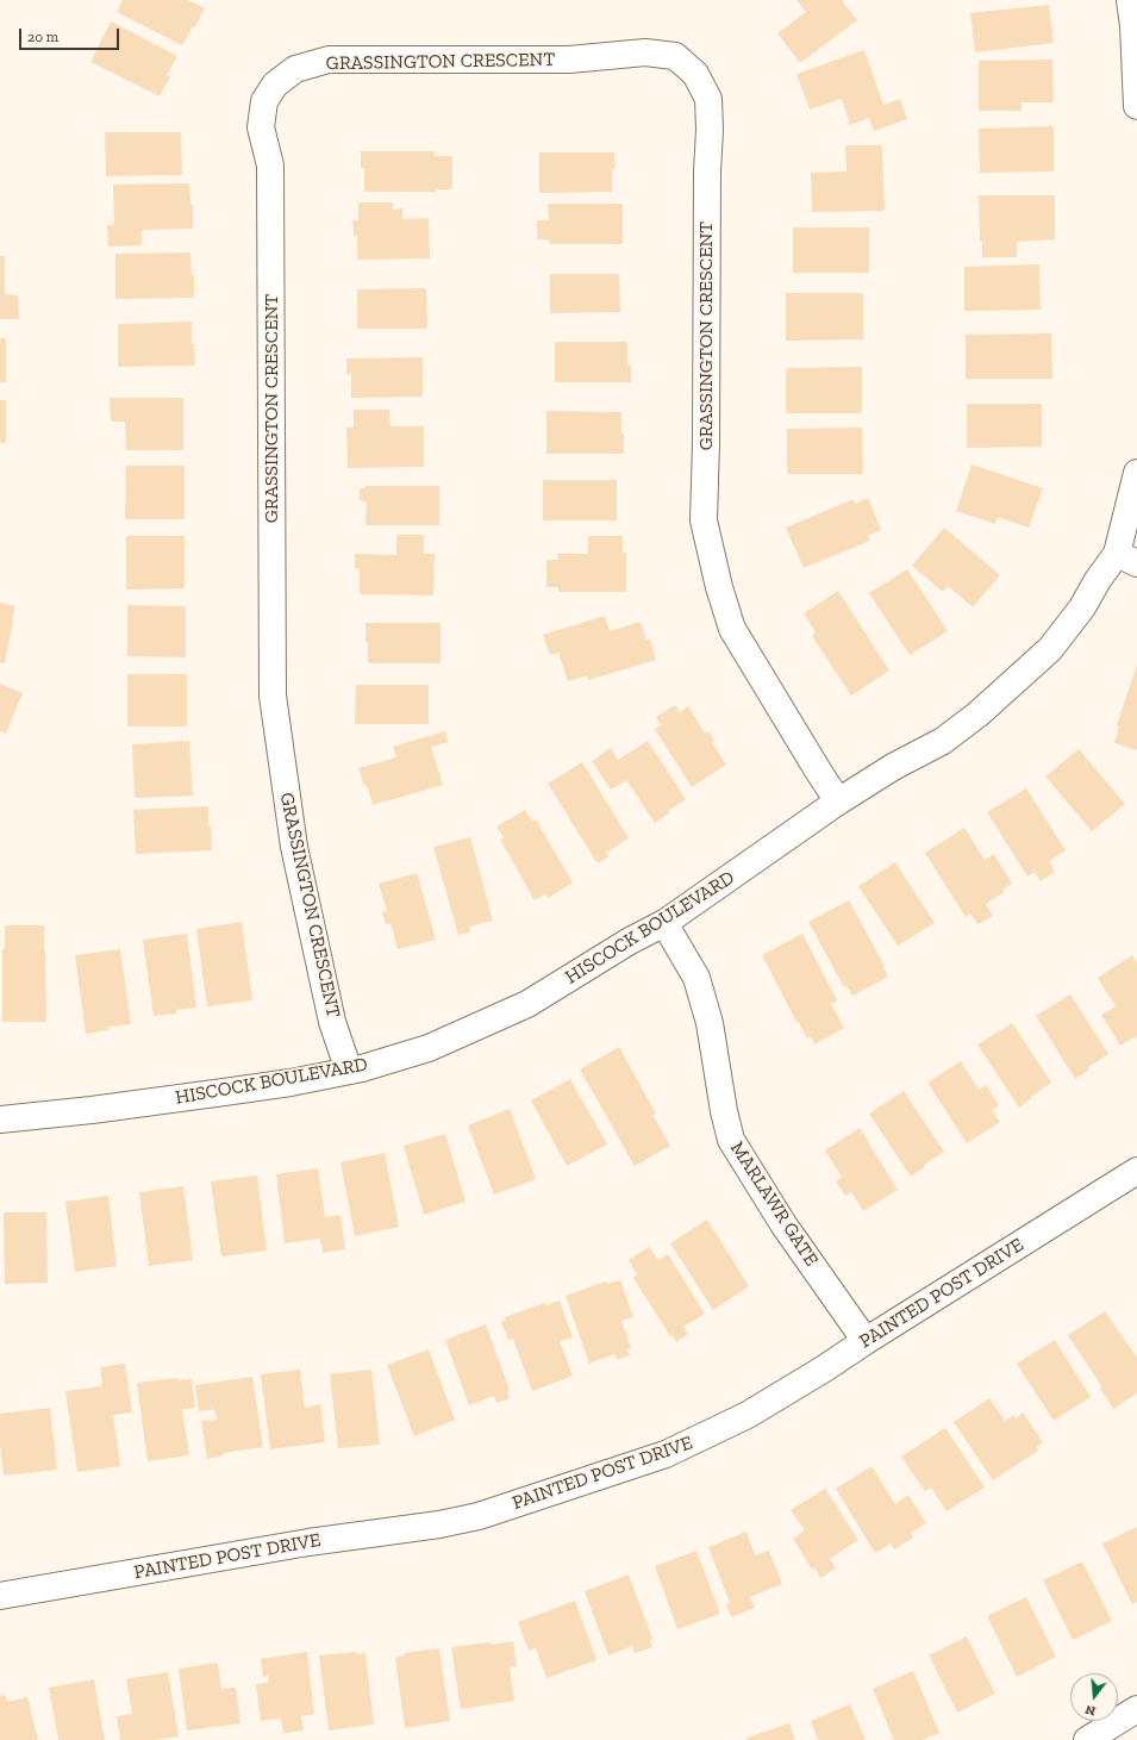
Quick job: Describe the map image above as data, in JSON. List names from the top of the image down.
{
  "streets": {
    "street": [
      "GRASSINGTON CRESCENT",
      "HISCOCK BOULEVARD",
      "MARLAWR GATE",
      "PAINTED POST DRIVE"
    ]
  },
  "crossings": [
    ["GRASSINGTON CRESCENT", "HISCOCK BOULEVARD"],
    ["HISCOCK BOULEVARD", "MARLAWR GATE"],
    ["MARLAWR GATE", "PAINTED POST DRIVE"]
  ],
  "scale_bar": "20 m",
  "north": "bottom"
}
